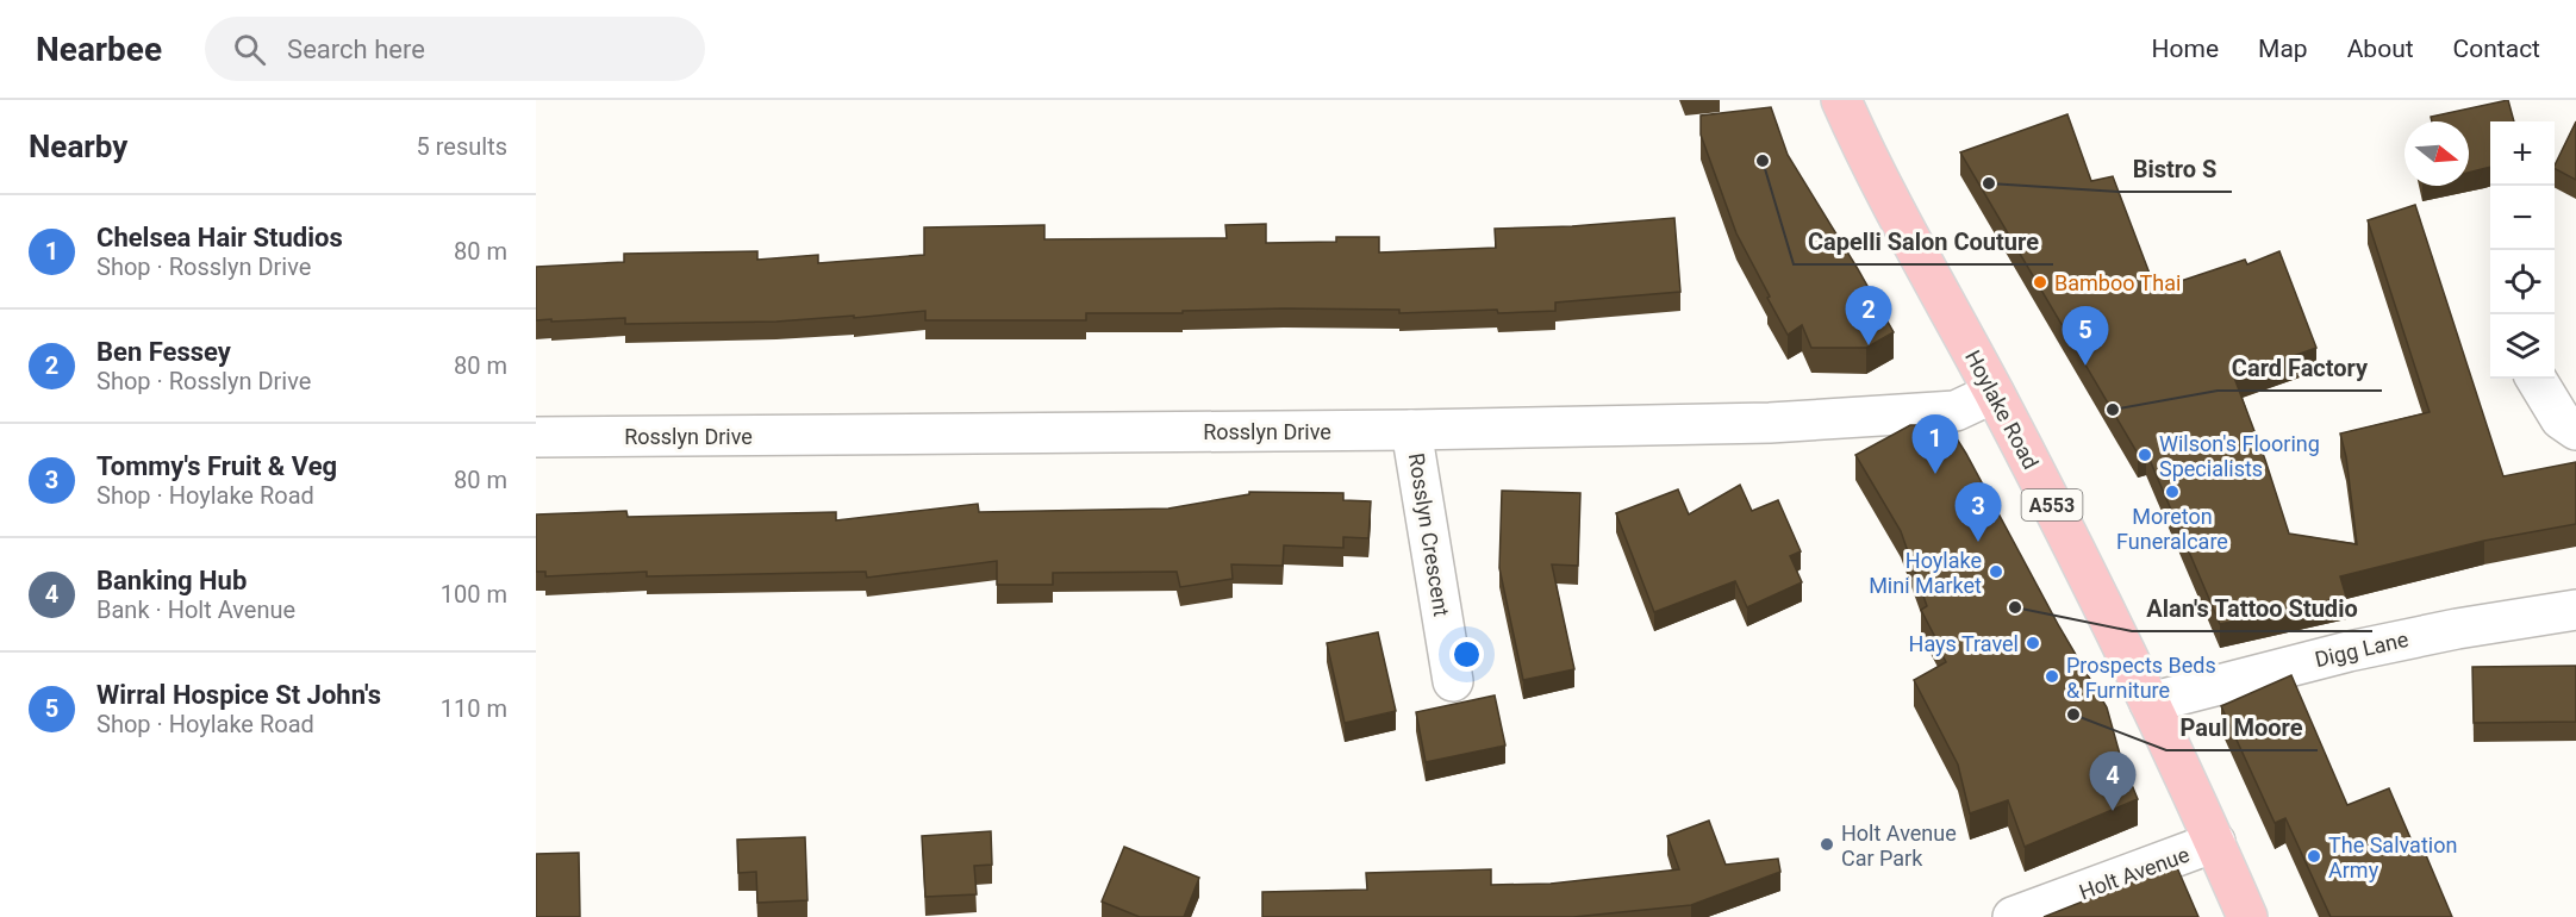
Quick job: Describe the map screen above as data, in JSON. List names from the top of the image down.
{
  "streets": {
    "main road": ["Hoylake Road", "A553"],
    "street": [
      "Rosslyn Drive",
      "Rosslyn Crescent",
      "Digg Lane",
      "Holt Avenue"
    ]
  },
  "crossings": [
    ["Hoylake Road", "Rosslyn Drive"],
    ["Hoylake Road", "Digg Lane"],
    ["Hoylake Road", "Holt Avenue"],
    ["Rosslyn Drive", "Rosslyn Crescent"]
  ],
  "places": [
    "Capelli Salon Couture",
    "Bistro S",
    "Bamboo Thai",
    "Card Factory",
    "Wilson's Flooring Specialists",
    "Moreton Funeralcare",
    "Hoylake Mini Market",
    "Alan's Tattoo Studio",
    "Hays Travel",
    "Prospects Beds & Furniture",
    "Paul Moore",
    "Holt Avenue Car Park",
    "The Salvation Army"
  ],
  "north": "right",
  "page": {
    "header": "Nearbee",
    "search": "Search here",
    "nav": [
      "Home",
      "Map",
      "About",
      "Contact"
    ],
    "heading": ["Nearby", "5 results"],
    "map_buttons": ["+", "−"],
    "list": [
      {
        "mark": "1",
        "name": "Chelsea Hair Studios",
        "note": "Shop · Rosslyn Drive",
        "value": "80 m"
      },
      {
        "mark": "2",
        "name": "Ben Fessey",
        "note": "Shop · Rosslyn Drive",
        "value": "80 m"
      },
      {
        "mark": "3",
        "name": "Tommy's Fruit & Veg",
        "note": "Shop · Hoylake Road",
        "value": "80 m"
      },
      {
        "mark": "4",
        "name": "Banking Hub",
        "note": "Bank · Holt Avenue",
        "value": "100 m"
      },
      {
        "mark": "5",
        "name": "Wirral Hospice St John's",
        "note": "Shop · Hoylake Road",
        "value": "110 m"
      }
    ],
    "pins": [
      "2",
      "5",
      "1",
      "3",
      "4"
    ]
  }
}
